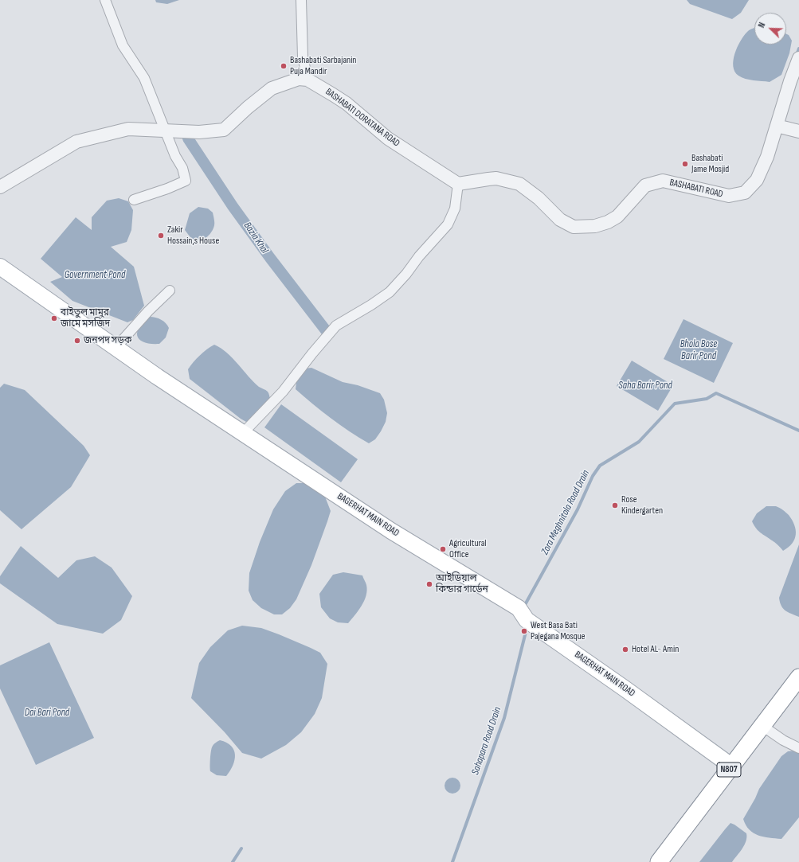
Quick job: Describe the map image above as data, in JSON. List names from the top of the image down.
{
  "streets": {
    "highway": ["N807"],
    "main road": ["BAGERHAT MAIN ROAD"],
    "street": ["BASHABATI DORATANA ROAD", "BASHABATI ROAD"]
  },
  "crossings": [
    ["BASHABATI DORATANA ROAD", "BASHABATI ROAD"],
    ["BAGERHAT MAIN ROAD", "N807"]
  ],
  "water": [
    "Bazia Khal",
    "Government Pond",
    "Bhola Bose Barir Pond",
    "Saha Barir Pond",
    "Zora Meghnitola Road Drain",
    "Dai Bari Pond",
    "Sahapara Road Drain"
  ],
  "places": [
    "Bashabati Sarbajanin Puja Mandir",
    "Bashabati Jame Mosjid",
    "Zakir Hossain,s House",
    "বাইতুল মামুর জামে মসজিদ",
    "জনপদ সড়ক",
    "Rose Kindergarten",
    "Agricultural Office",
    "আইডিয়াল কিন্ডার গার্ডেন",
    "West Basa Bati Pajegana Mosque",
    "Hotel AL- Amin"
  ],
  "north": "top left"
}
